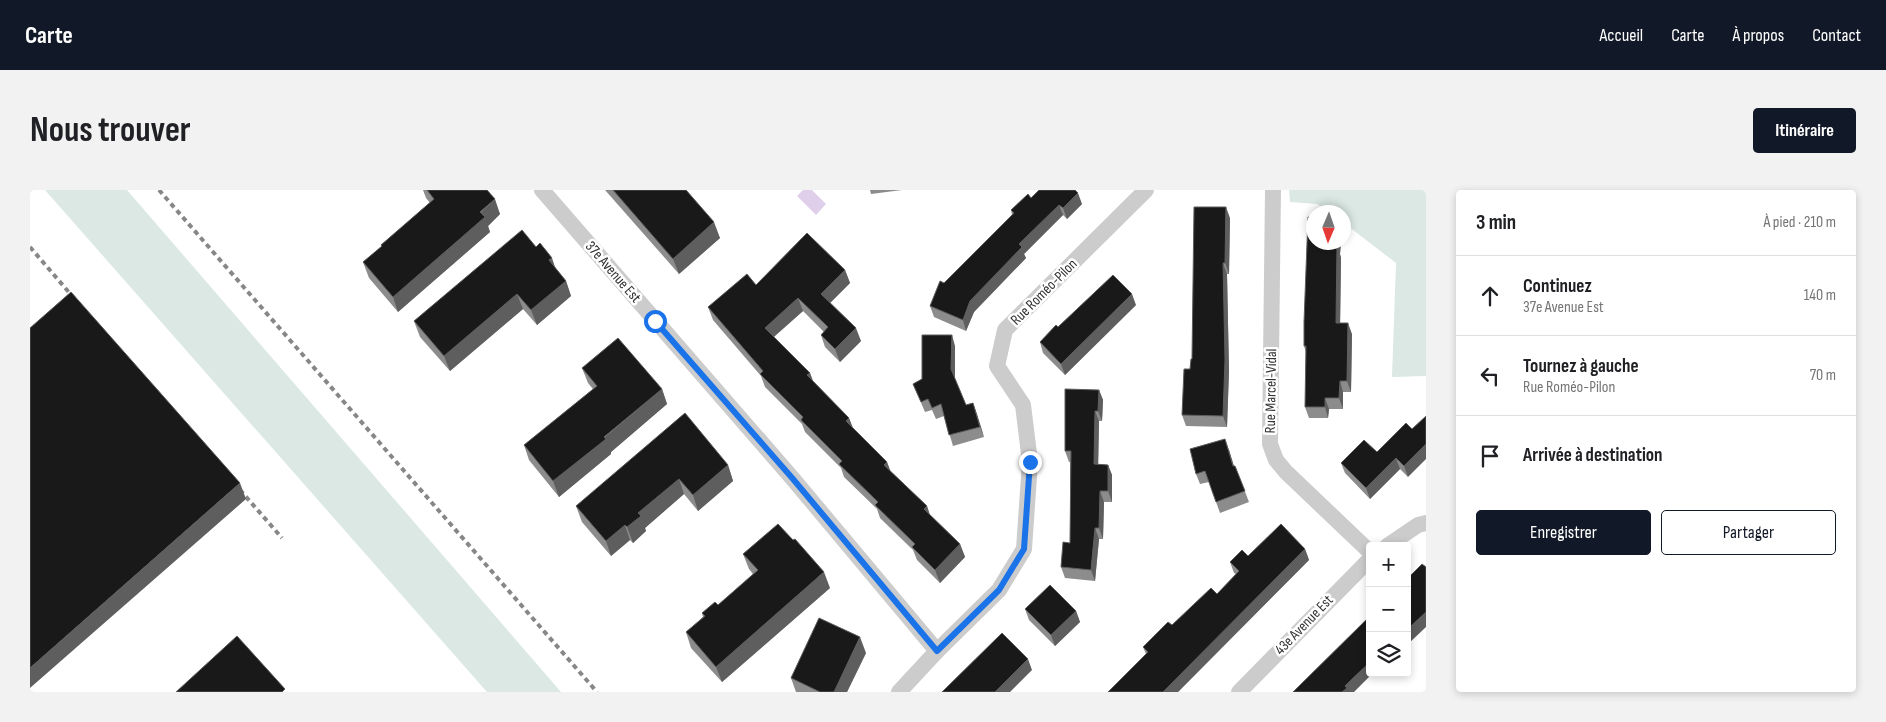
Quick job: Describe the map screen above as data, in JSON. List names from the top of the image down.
{
  "streets": {
    "street": [
      "37e Avenue Est",
      "Rue Roméo-Pilon",
      "Rue Marcel-Vidal",
      "43e Avenue Est"
    ]
  },
  "crossings": [
    ["37e Avenue Est", "Rue Roméo-Pilon"]
  ],
  "north": "bottom",
  "page": {
    "header": "Carte",
    "nav": [
      "Accueil",
      "Carte",
      "À propos",
      "Contact"
    ],
    "buttons": [
      "Itinéraire",
      ["Enregistrer", "Partager"]
    ],
    "title": "Nous trouver",
    "heading": ["3 min", "À pied · 210 m"],
    "list": [
      ["Continuez", "37e Avenue Est", "140 m"],
      ["Tournez à gauche", "Rue Roméo-Pilon", "70 m"],
      "Arrivée à destination"
    ],
    "map_buttons": ["+", "−"]
  }
}
